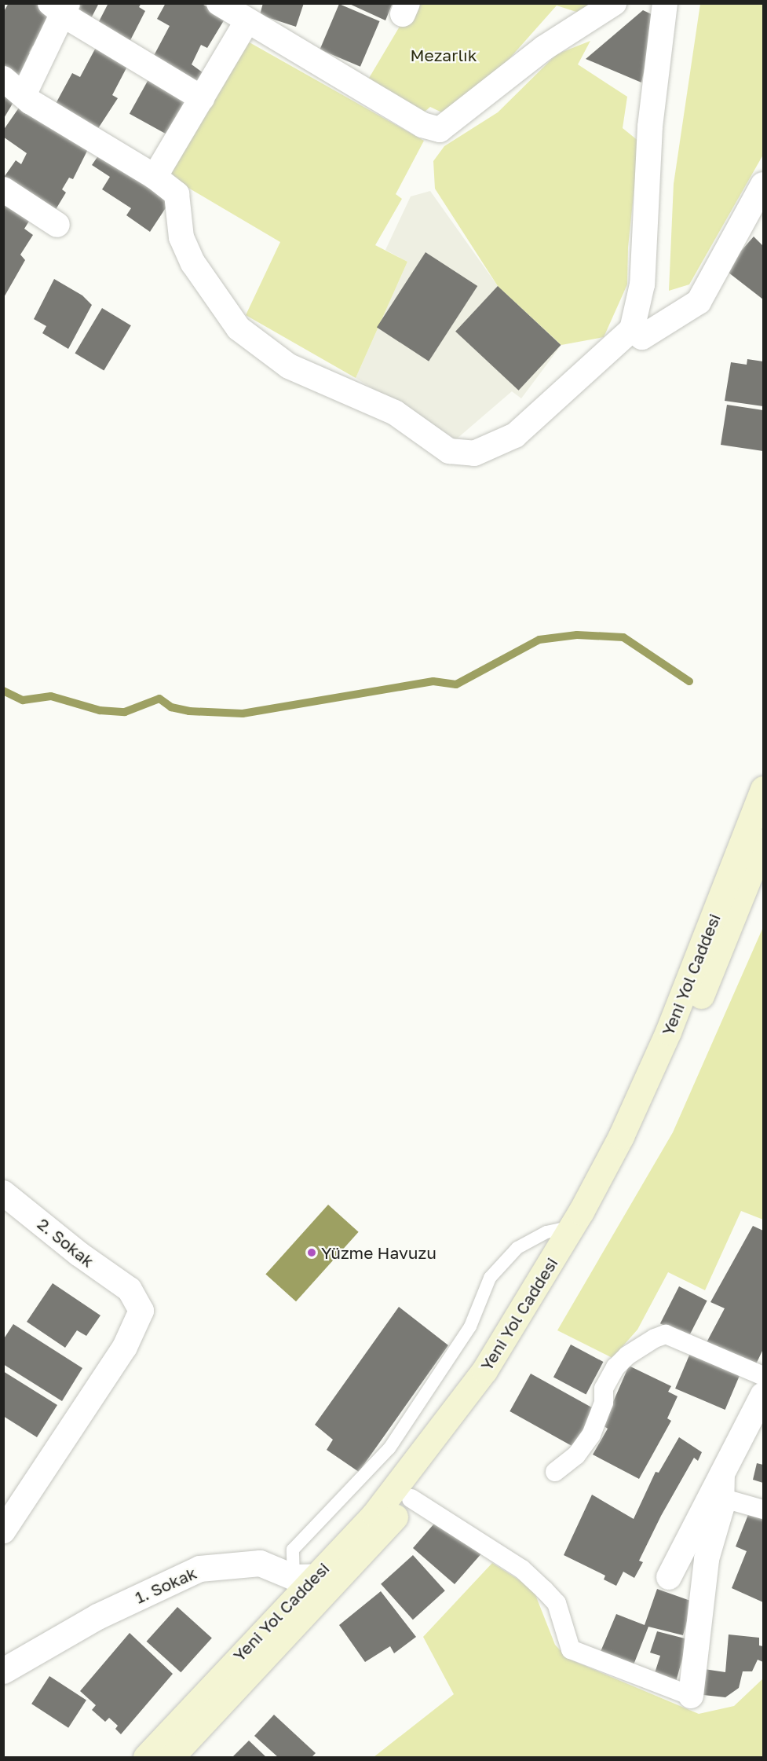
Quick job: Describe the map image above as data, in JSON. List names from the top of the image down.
{
  "streets": {
    "main road": ["Yeni Yol Caddesi"],
    "street": ["2. Sokak", "1. Sokak"]
  },
  "crossings": [
    ["Yeni Yol Caddesi", "1. Sokak"]
  ],
  "parks": ["Mezarlık"],
  "places": ["Yüzme Havuzu"]
}
